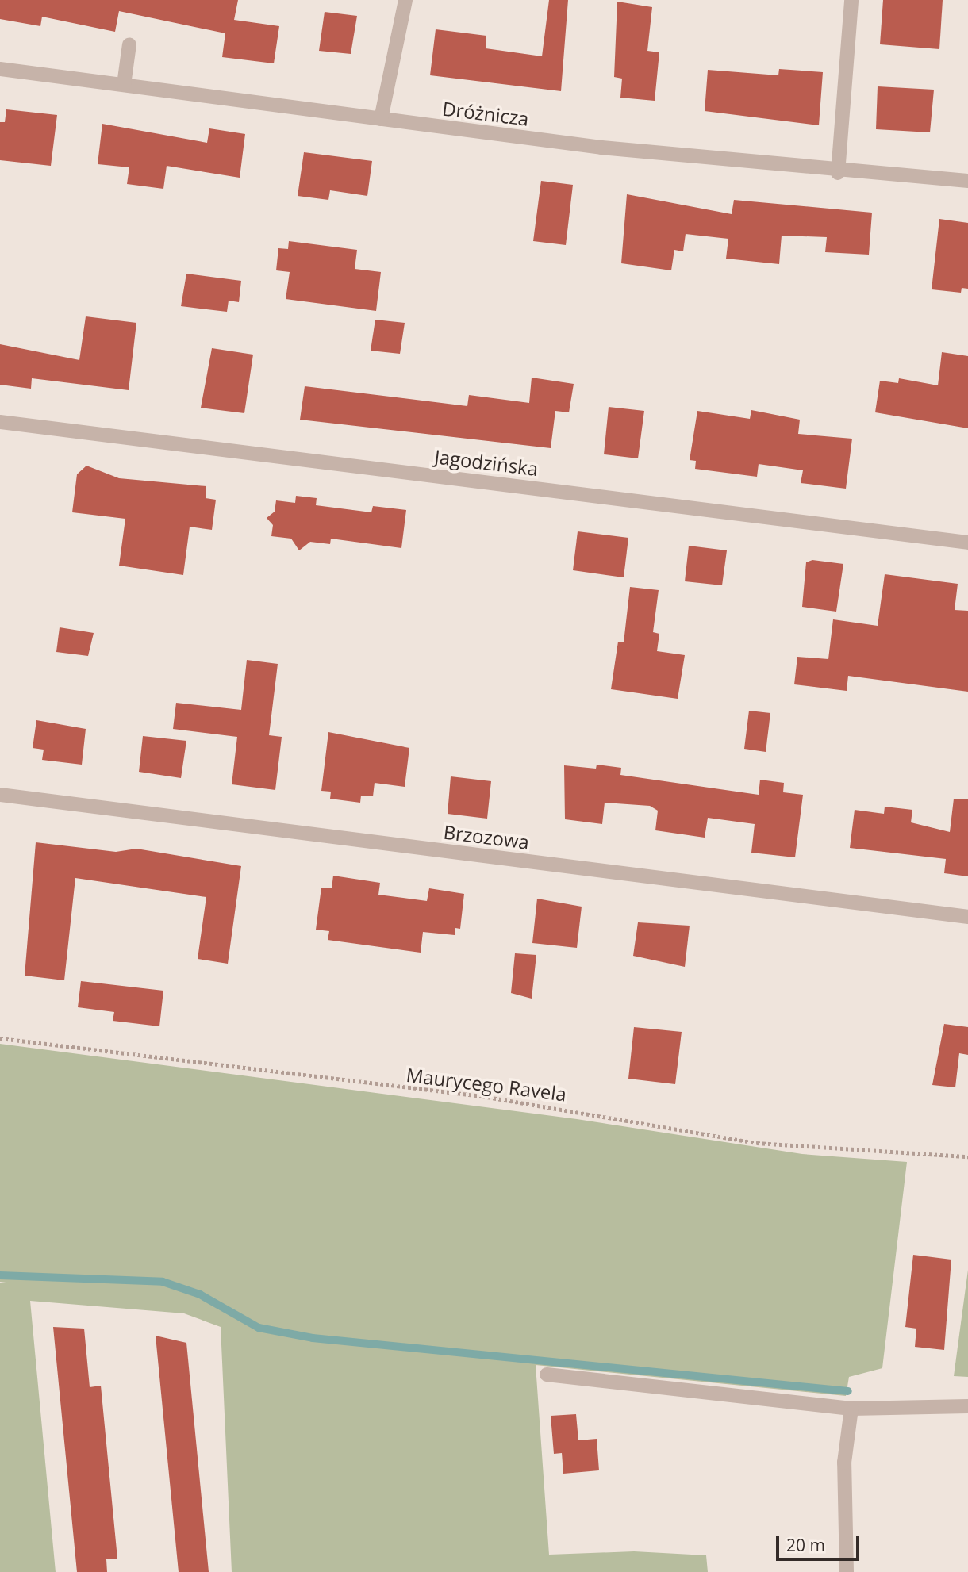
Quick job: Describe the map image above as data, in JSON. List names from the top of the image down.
{
  "streets": {
    "street": ["Dróżnicza", "Jagodzińska", "Brzozowa"],
    "path": ["Maurycego Ravela"]
  },
  "scale_bar": "20 m"
}
